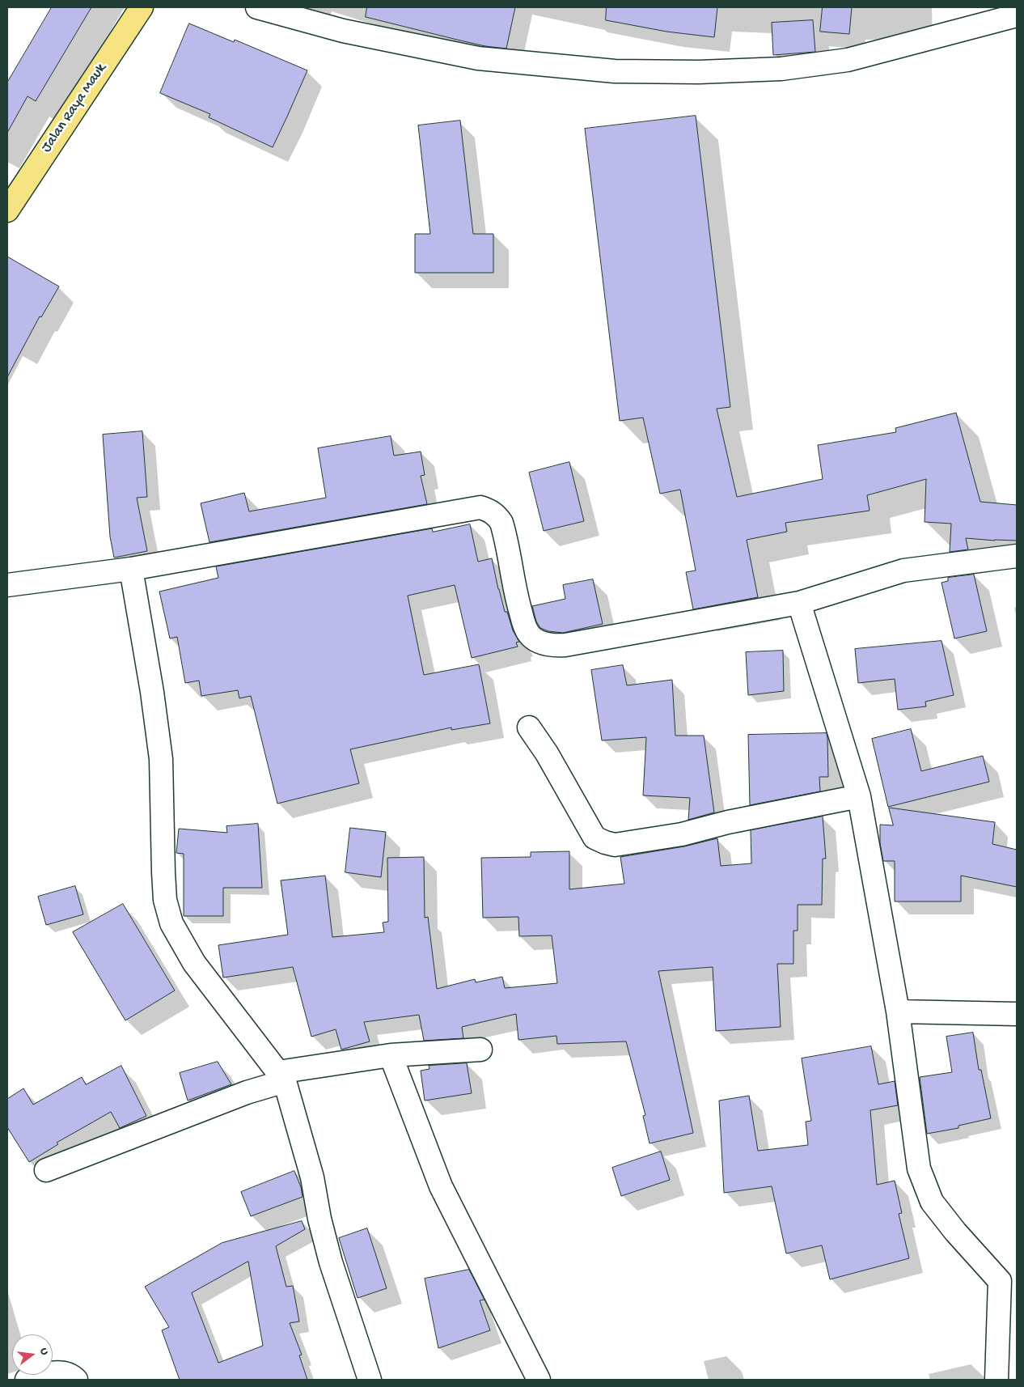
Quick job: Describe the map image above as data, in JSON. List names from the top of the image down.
{
  "streets": {
    "main road": ["Jalan Raya Mauk"]
  },
  "north": "right"
}
